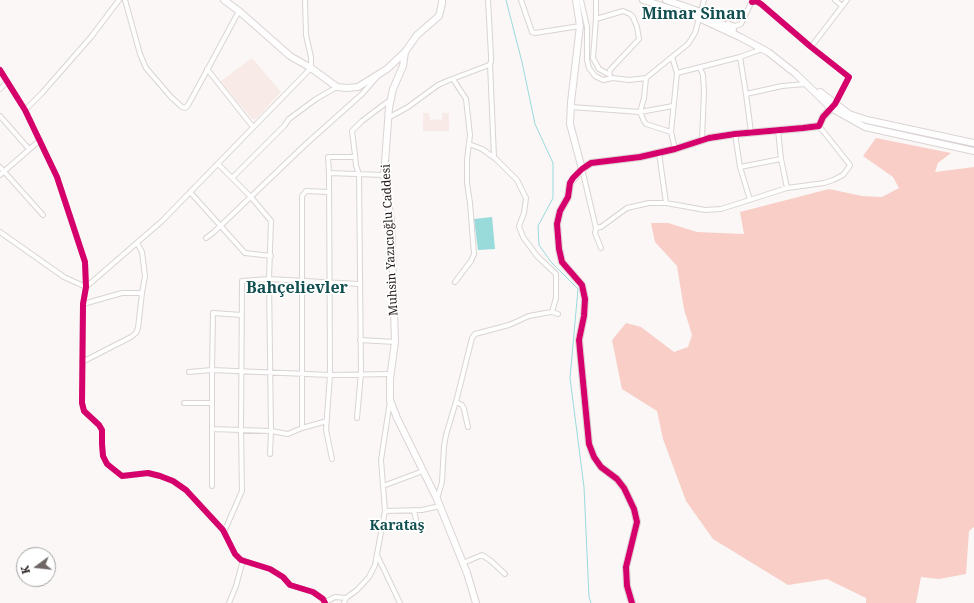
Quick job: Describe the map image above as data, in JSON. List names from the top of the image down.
{
  "streets": {
    "street": ["Muhsin Yazıcıoğlu Caddesi"]
  },
  "districts": ["Mimar Sinan", "Bahçelievler", "Karataş"],
  "north": "left"
}
